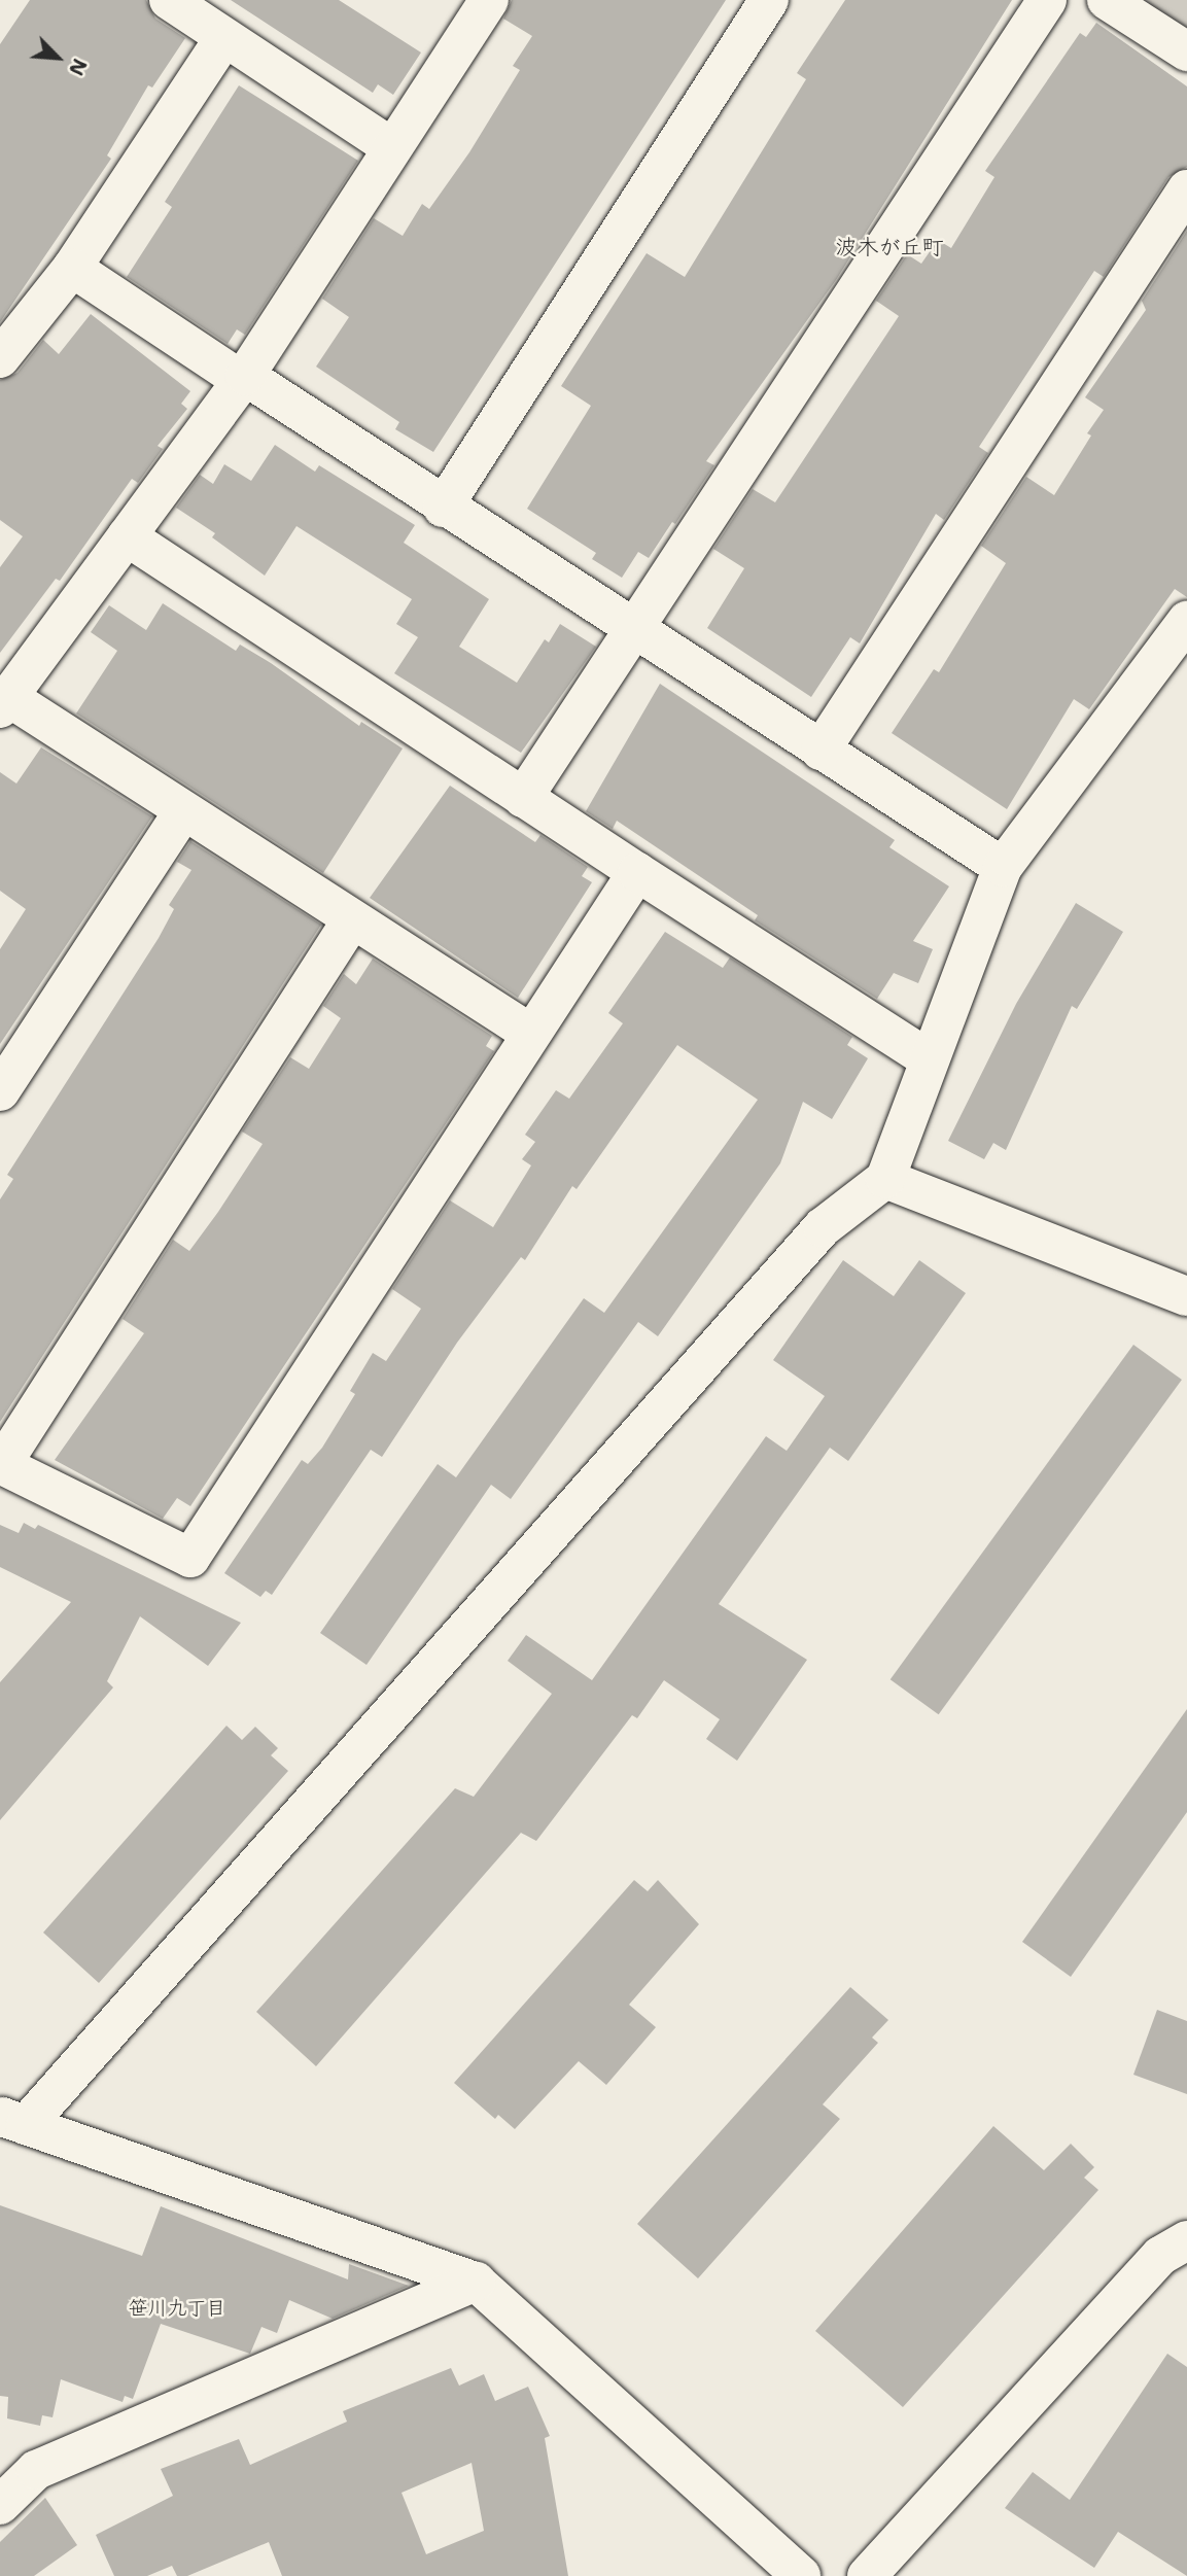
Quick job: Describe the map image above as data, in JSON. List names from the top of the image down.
{
  "districts": ["波木が丘町", "笹川九丁目"],
  "north": "bottom right"
}
